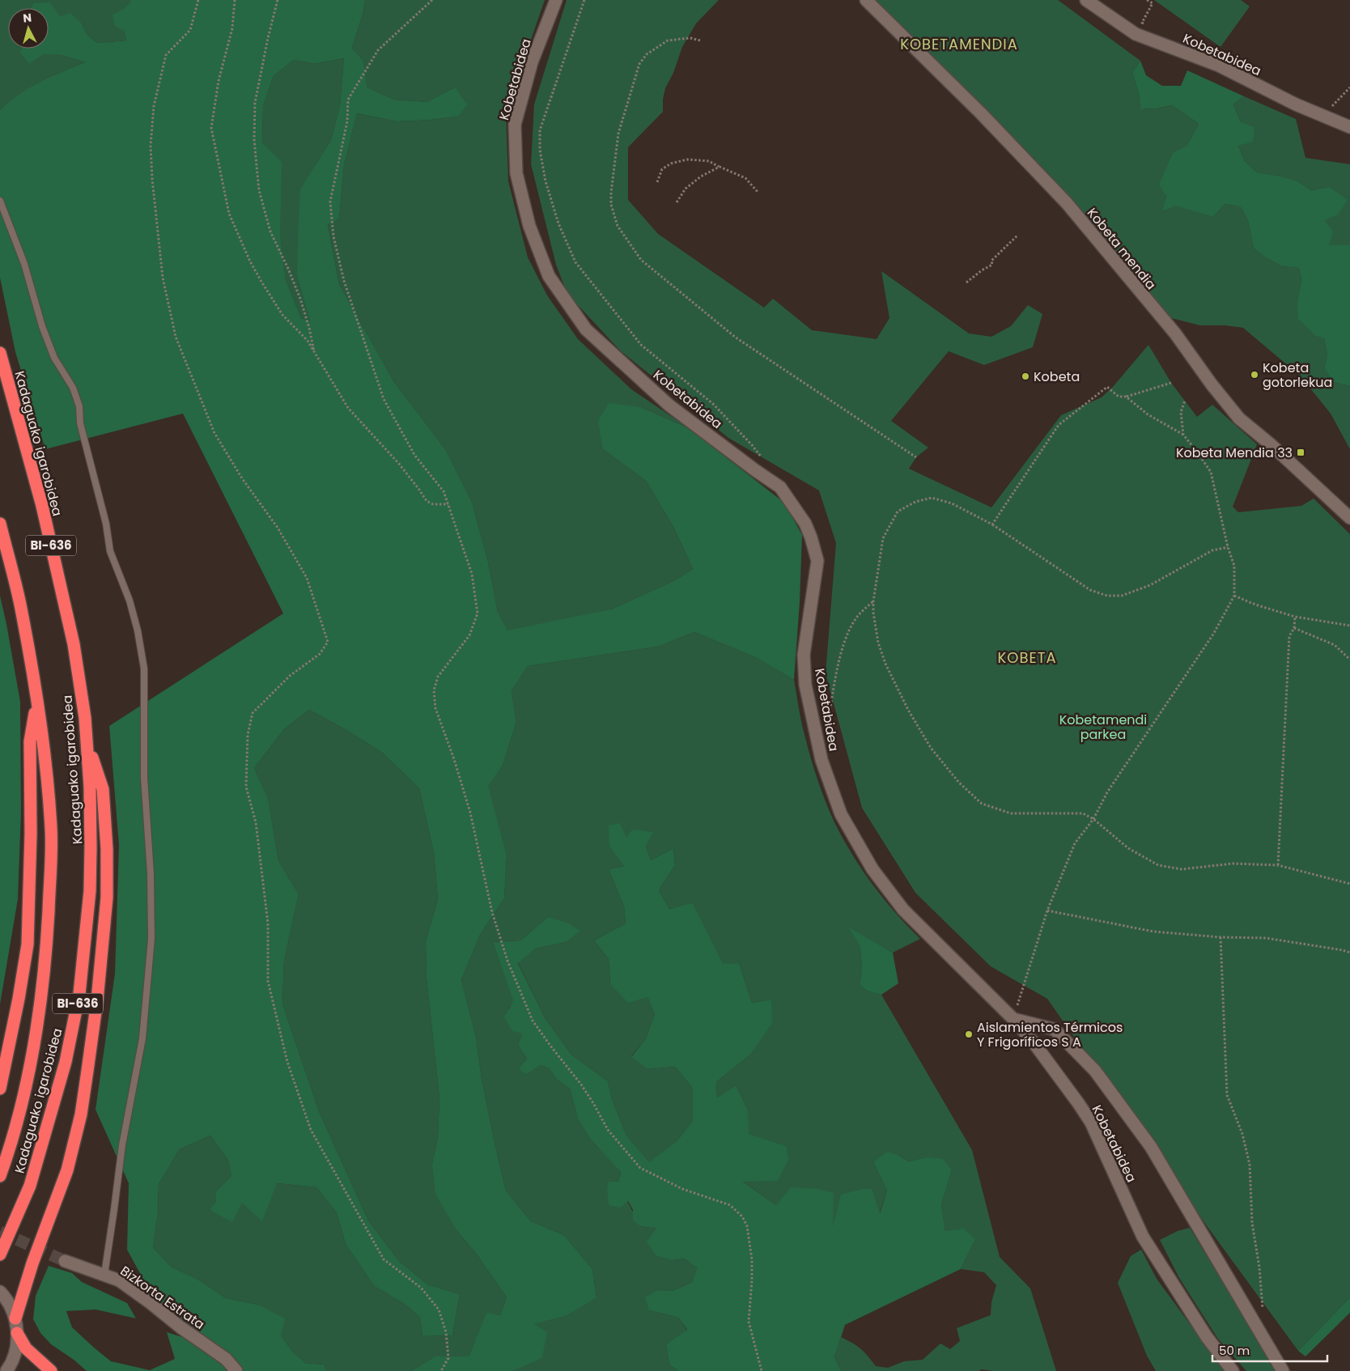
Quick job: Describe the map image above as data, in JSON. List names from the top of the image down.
{
  "streets": {
    "highway": ["Kadaguako igarobidea", "BI-636"],
    "street": ["Kobetabidea", "Kobeta mendia", "Bizkorta Estrata"]
  },
  "districts": ["KOBETAMENDIA", "KOBETA"],
  "parks": ["Kobetamendi parkea"],
  "places": {
    "other": ["Kobeta gotorlekua", "Kobeta", "Aislamientos Térmicos Y Frigoríficos S A"],
    "transit": ["Kobeta Mendia 33"]
  },
  "scale_bar": "50 m",
  "north": "top"
}
